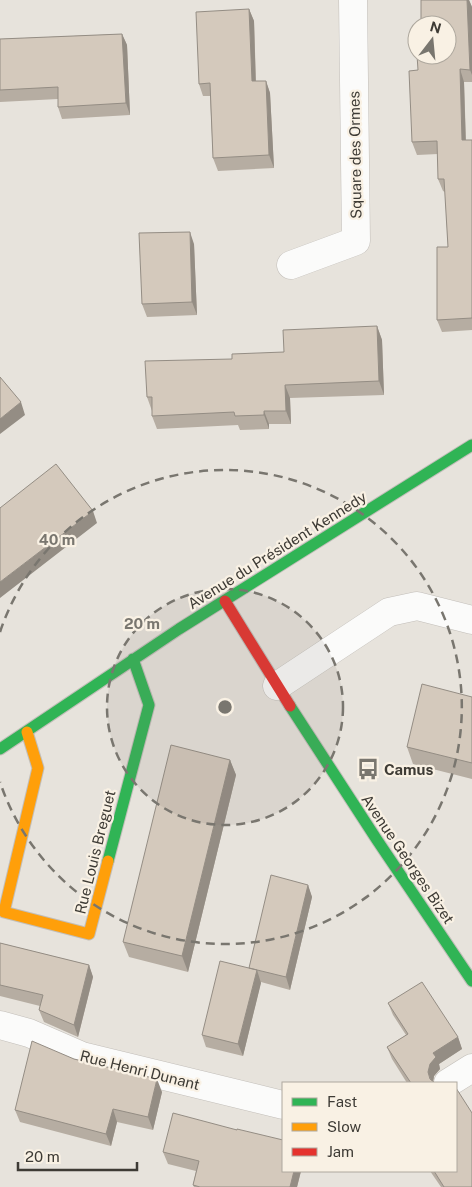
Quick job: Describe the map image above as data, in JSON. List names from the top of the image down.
{
  "streets": {
    "street": [
      "Square des Ormes",
      "Avenue du Président Kennedy",
      "Rue Louis Breguet",
      "Avenue Georges Bizet",
      "Rue Henri Dunant"
    ]
  },
  "crossings": [
    ["Avenue du Président Kennedy", "Rue Louis Breguet"],
    ["Avenue du Président Kennedy", "Avenue Georges Bizet"]
  ],
  "places": {
    "bus stop": ["Camus"]
  },
  "legend": ["Fast", "Slow", "Jam"],
  "scale_bar": "20 m",
  "north": "top",
  "rings": ["40 m", "20 m"]
}
